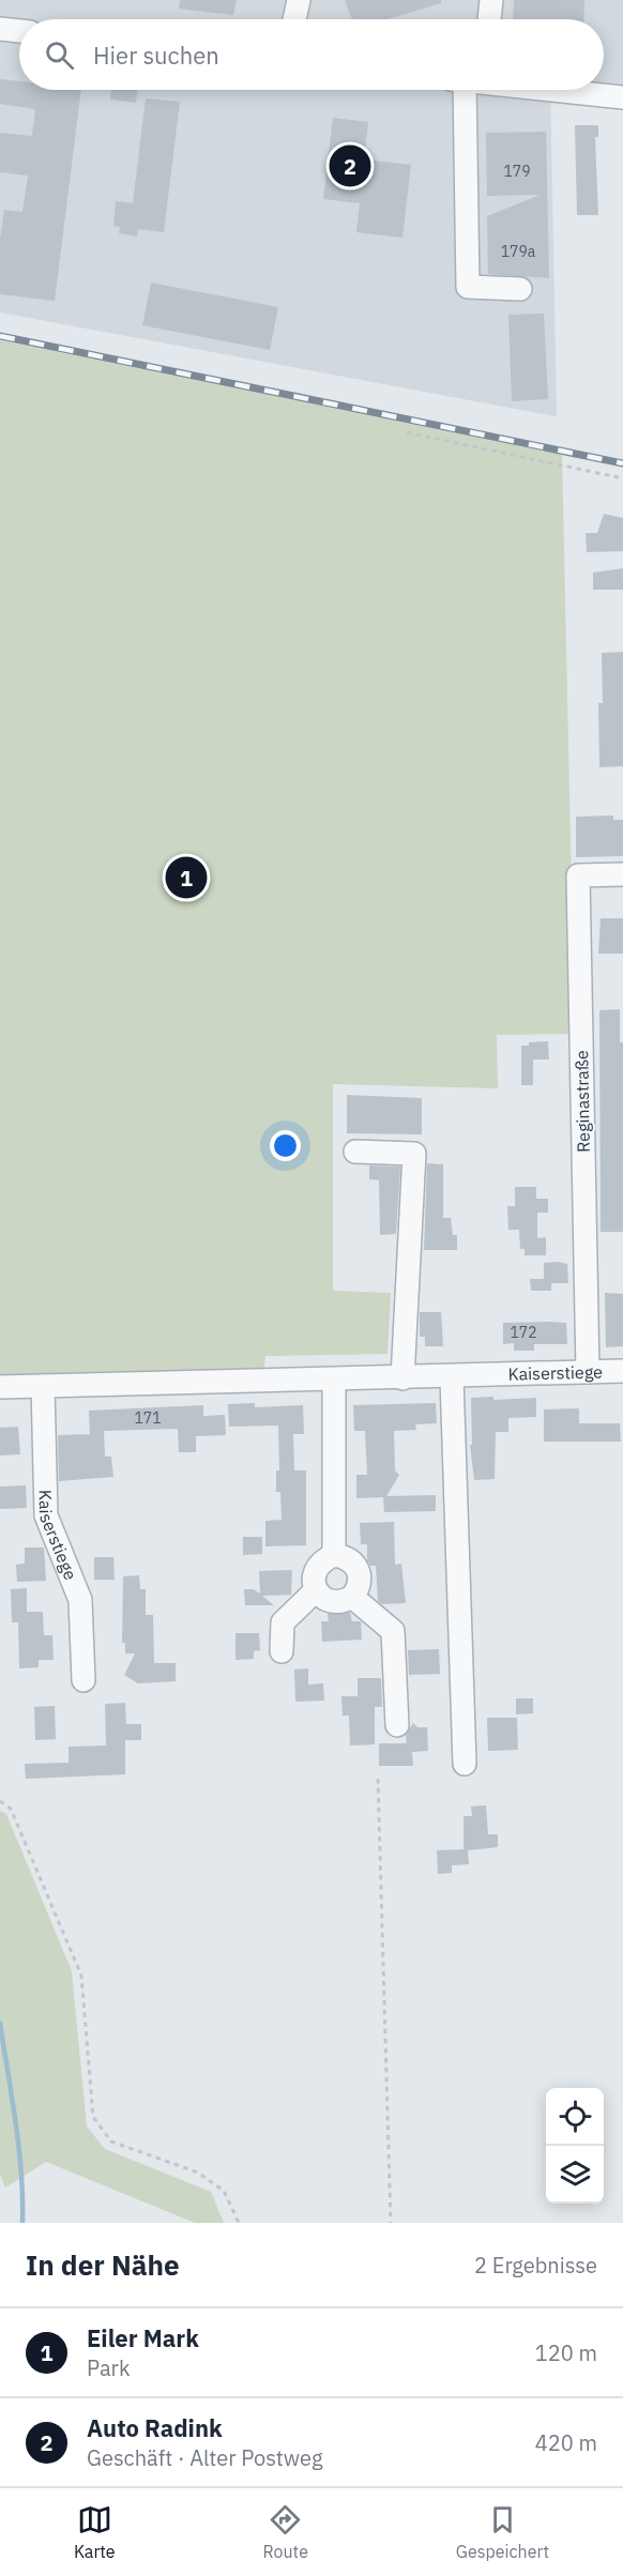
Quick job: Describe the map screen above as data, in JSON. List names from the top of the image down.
{
  "streets": {
    "street": ["Reginastraße", "Kaiserstiege"]
  },
  "crossings": [
    ["Reginastraße", "Kaiserstiege"]
  ],
  "house_numbers": [
    "179",
    "179a",
    "172",
    "171"
  ],
  "page": {
    "search": "Hier suchen",
    "pins": ["2", "1"],
    "heading": ["In der Nähe", "2 Ergebnisse"],
    "list": [
      {
        "mark": "1",
        "name": "Eiler Mark",
        "note": "Park",
        "value": "120 m"
      },
      {
        "mark": "2",
        "name": "Auto Radink",
        "note": "Geschäft · Alter Postweg",
        "value": "420 m"
      }
    ],
    "nav": ["Karte", "Route", "Gespeichert"]
  }
}
